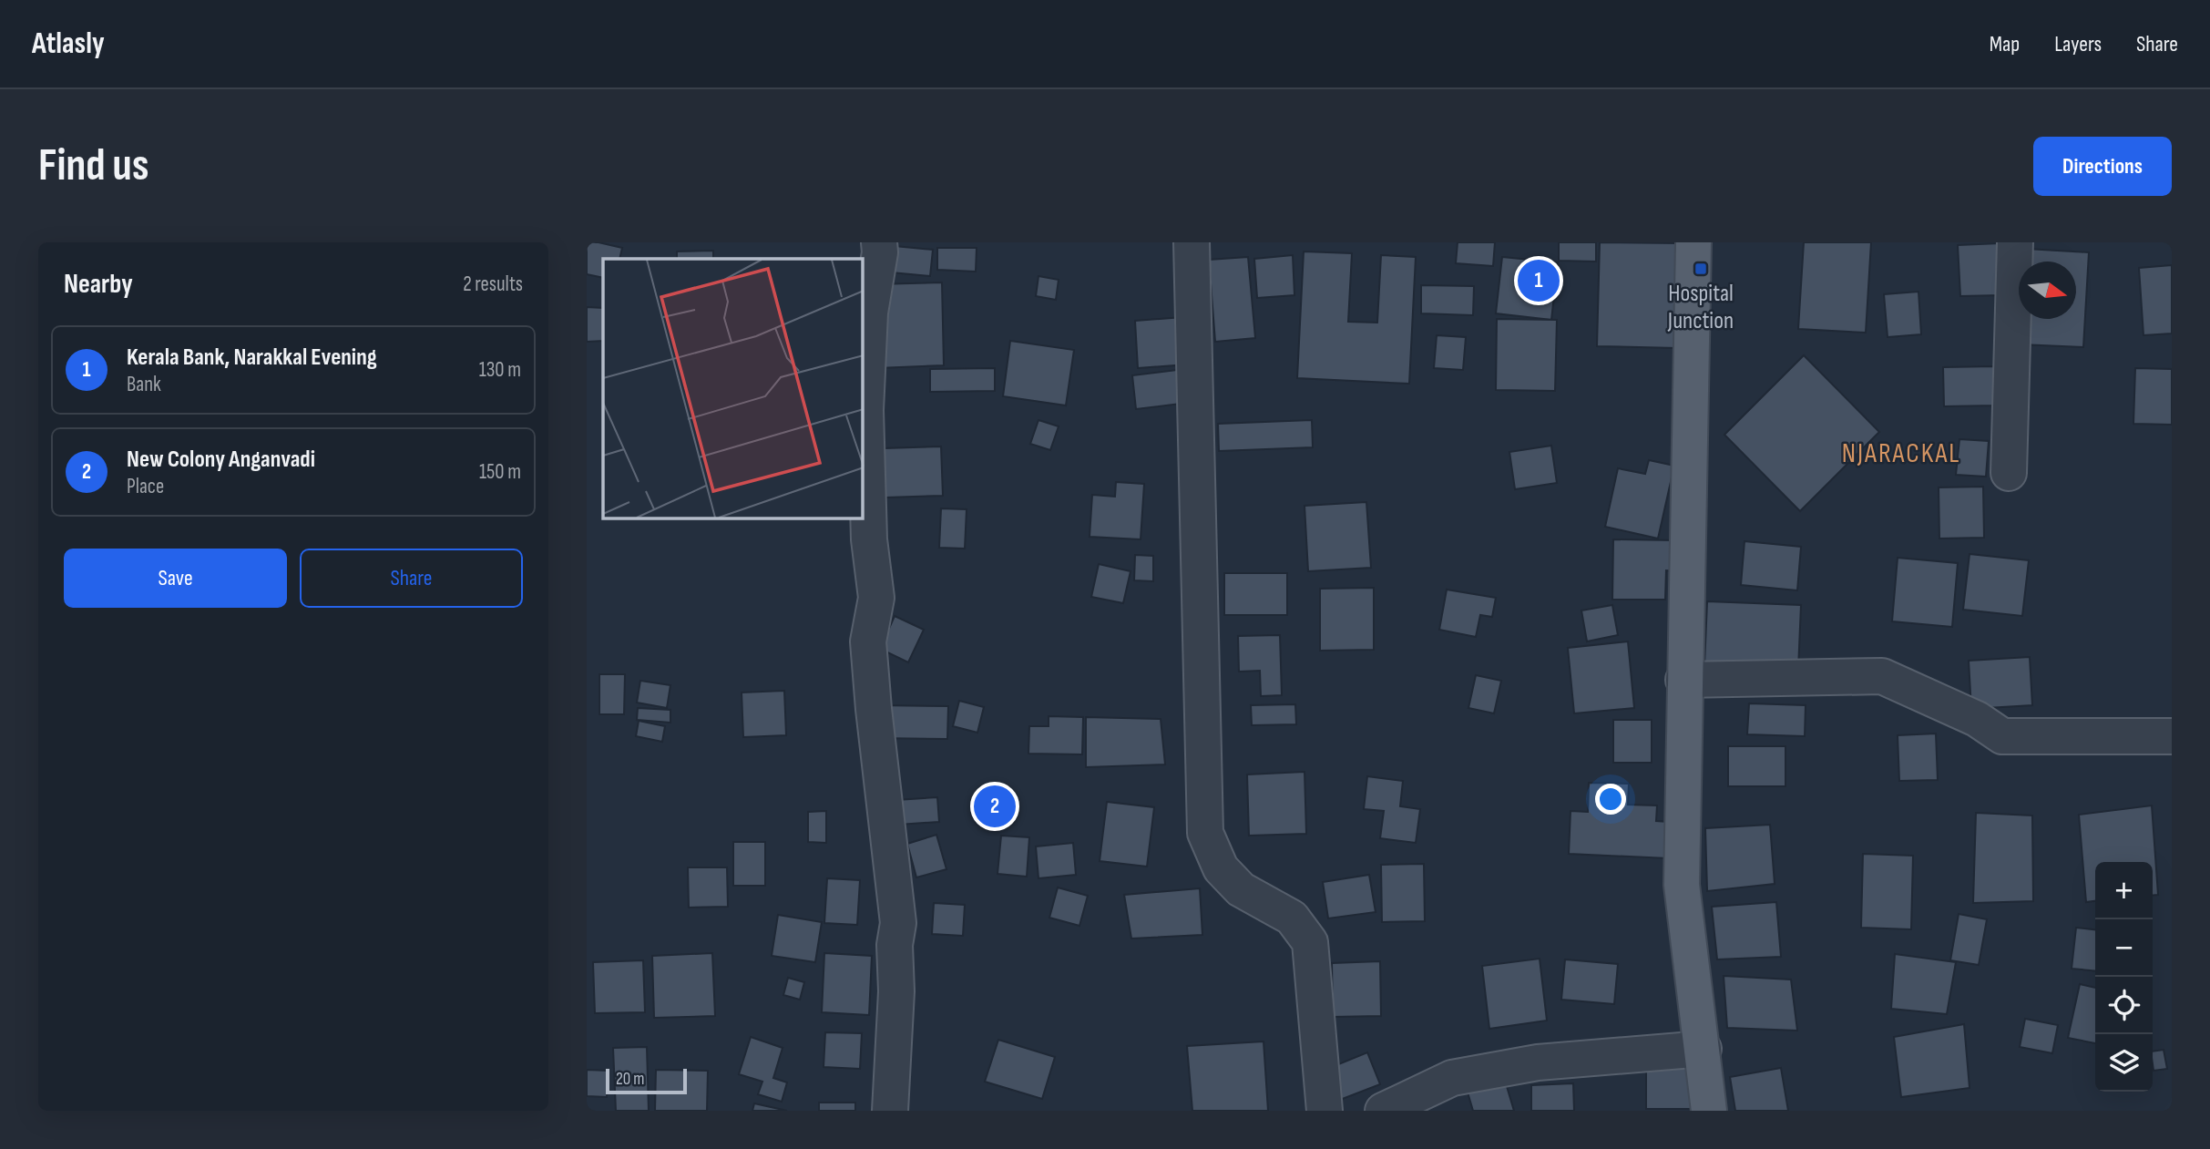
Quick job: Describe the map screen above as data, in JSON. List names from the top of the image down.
{
  "districts": ["NJARACKAL"],
  "places": {
    "transit": ["Hospital Junction"]
  },
  "scale_bar": "20 m",
  "north": "right",
  "page": {
    "header": "Atlasly",
    "nav": ["Map", "Layers", "Share"],
    "buttons": [
      "Directions",
      ["Save", "Share"]
    ],
    "title": "Find us",
    "heading": ["Nearby", "2 results"],
    "pins": ["1", "2"],
    "list": [
      {
        "mark": "1",
        "name": "Kerala Bank, Narakkal Evening",
        "note": "Bank",
        "value": "130 m"
      },
      {
        "mark": "2",
        "name": "New Colony Anganvadi",
        "note": "Place",
        "value": "150 m"
      }
    ],
    "map_buttons": ["+", "−"],
    "scale": "20 m"
  }
}
